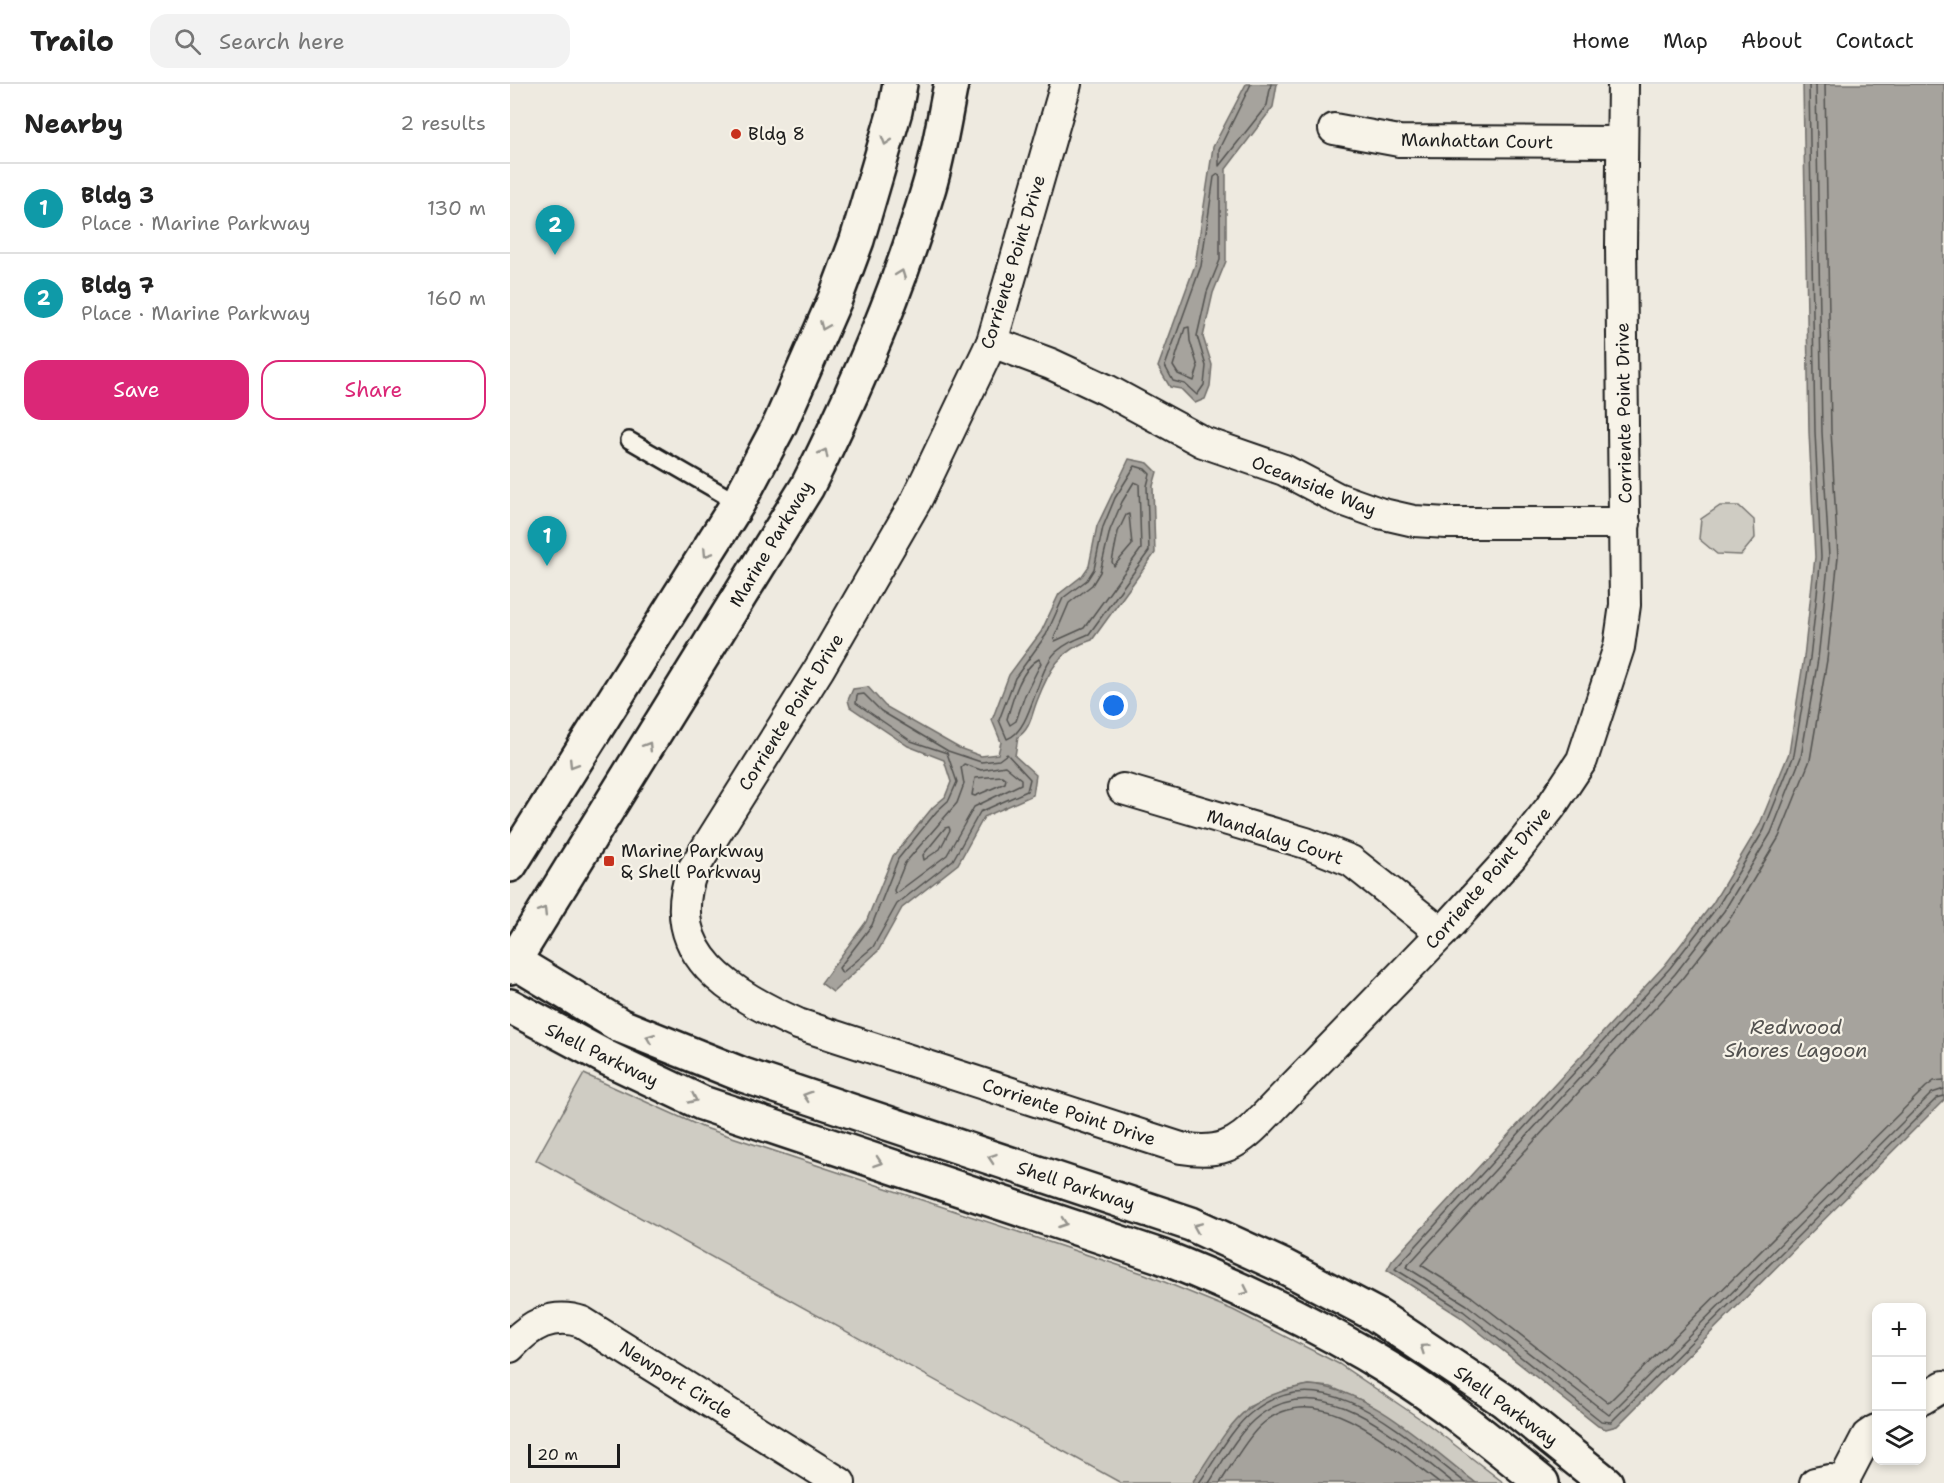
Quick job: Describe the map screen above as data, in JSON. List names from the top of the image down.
{
  "streets": {
    "street": [
      "Manhattan Court",
      "Corriente Point Drive",
      "Oceanside Way",
      "Marine Parkway",
      "Mandalay Court",
      "Shell Parkway",
      "Newport Circle"
    ]
  },
  "crossings": [
    ["Manhattan Court", "Corriente Point Drive"],
    ["Corriente Point Drive", "Oceanside Way"],
    ["Corriente Point Drive", "Mandalay Court"],
    ["Marine Parkway", "Shell Parkway"]
  ],
  "water": ["Redwood Shores Lagoon"],
  "places": {
    "other": ["Bldg 8"],
    "transit": ["Marine Parkway & Shell Parkway"]
  },
  "scale_bar": "20 m",
  "page": {
    "header": "Trailo",
    "search": "Search here",
    "nav": [
      "Home",
      "Map",
      "About",
      "Contact"
    ],
    "heading": ["Nearby", "2 results"],
    "list": [
      {
        "mark": "1",
        "name": "Bldg 3",
        "note": "Place · Marine Parkway",
        "value": "130 m"
      },
      {
        "mark": "2",
        "name": "Bldg 7",
        "note": "Place · Marine Parkway",
        "value": "160 m"
      }
    ],
    "pins": ["2", "1"],
    "buttons": ["Save", "Share"],
    "map_buttons": ["+", "−"],
    "scale": "20 m"
  }
}
